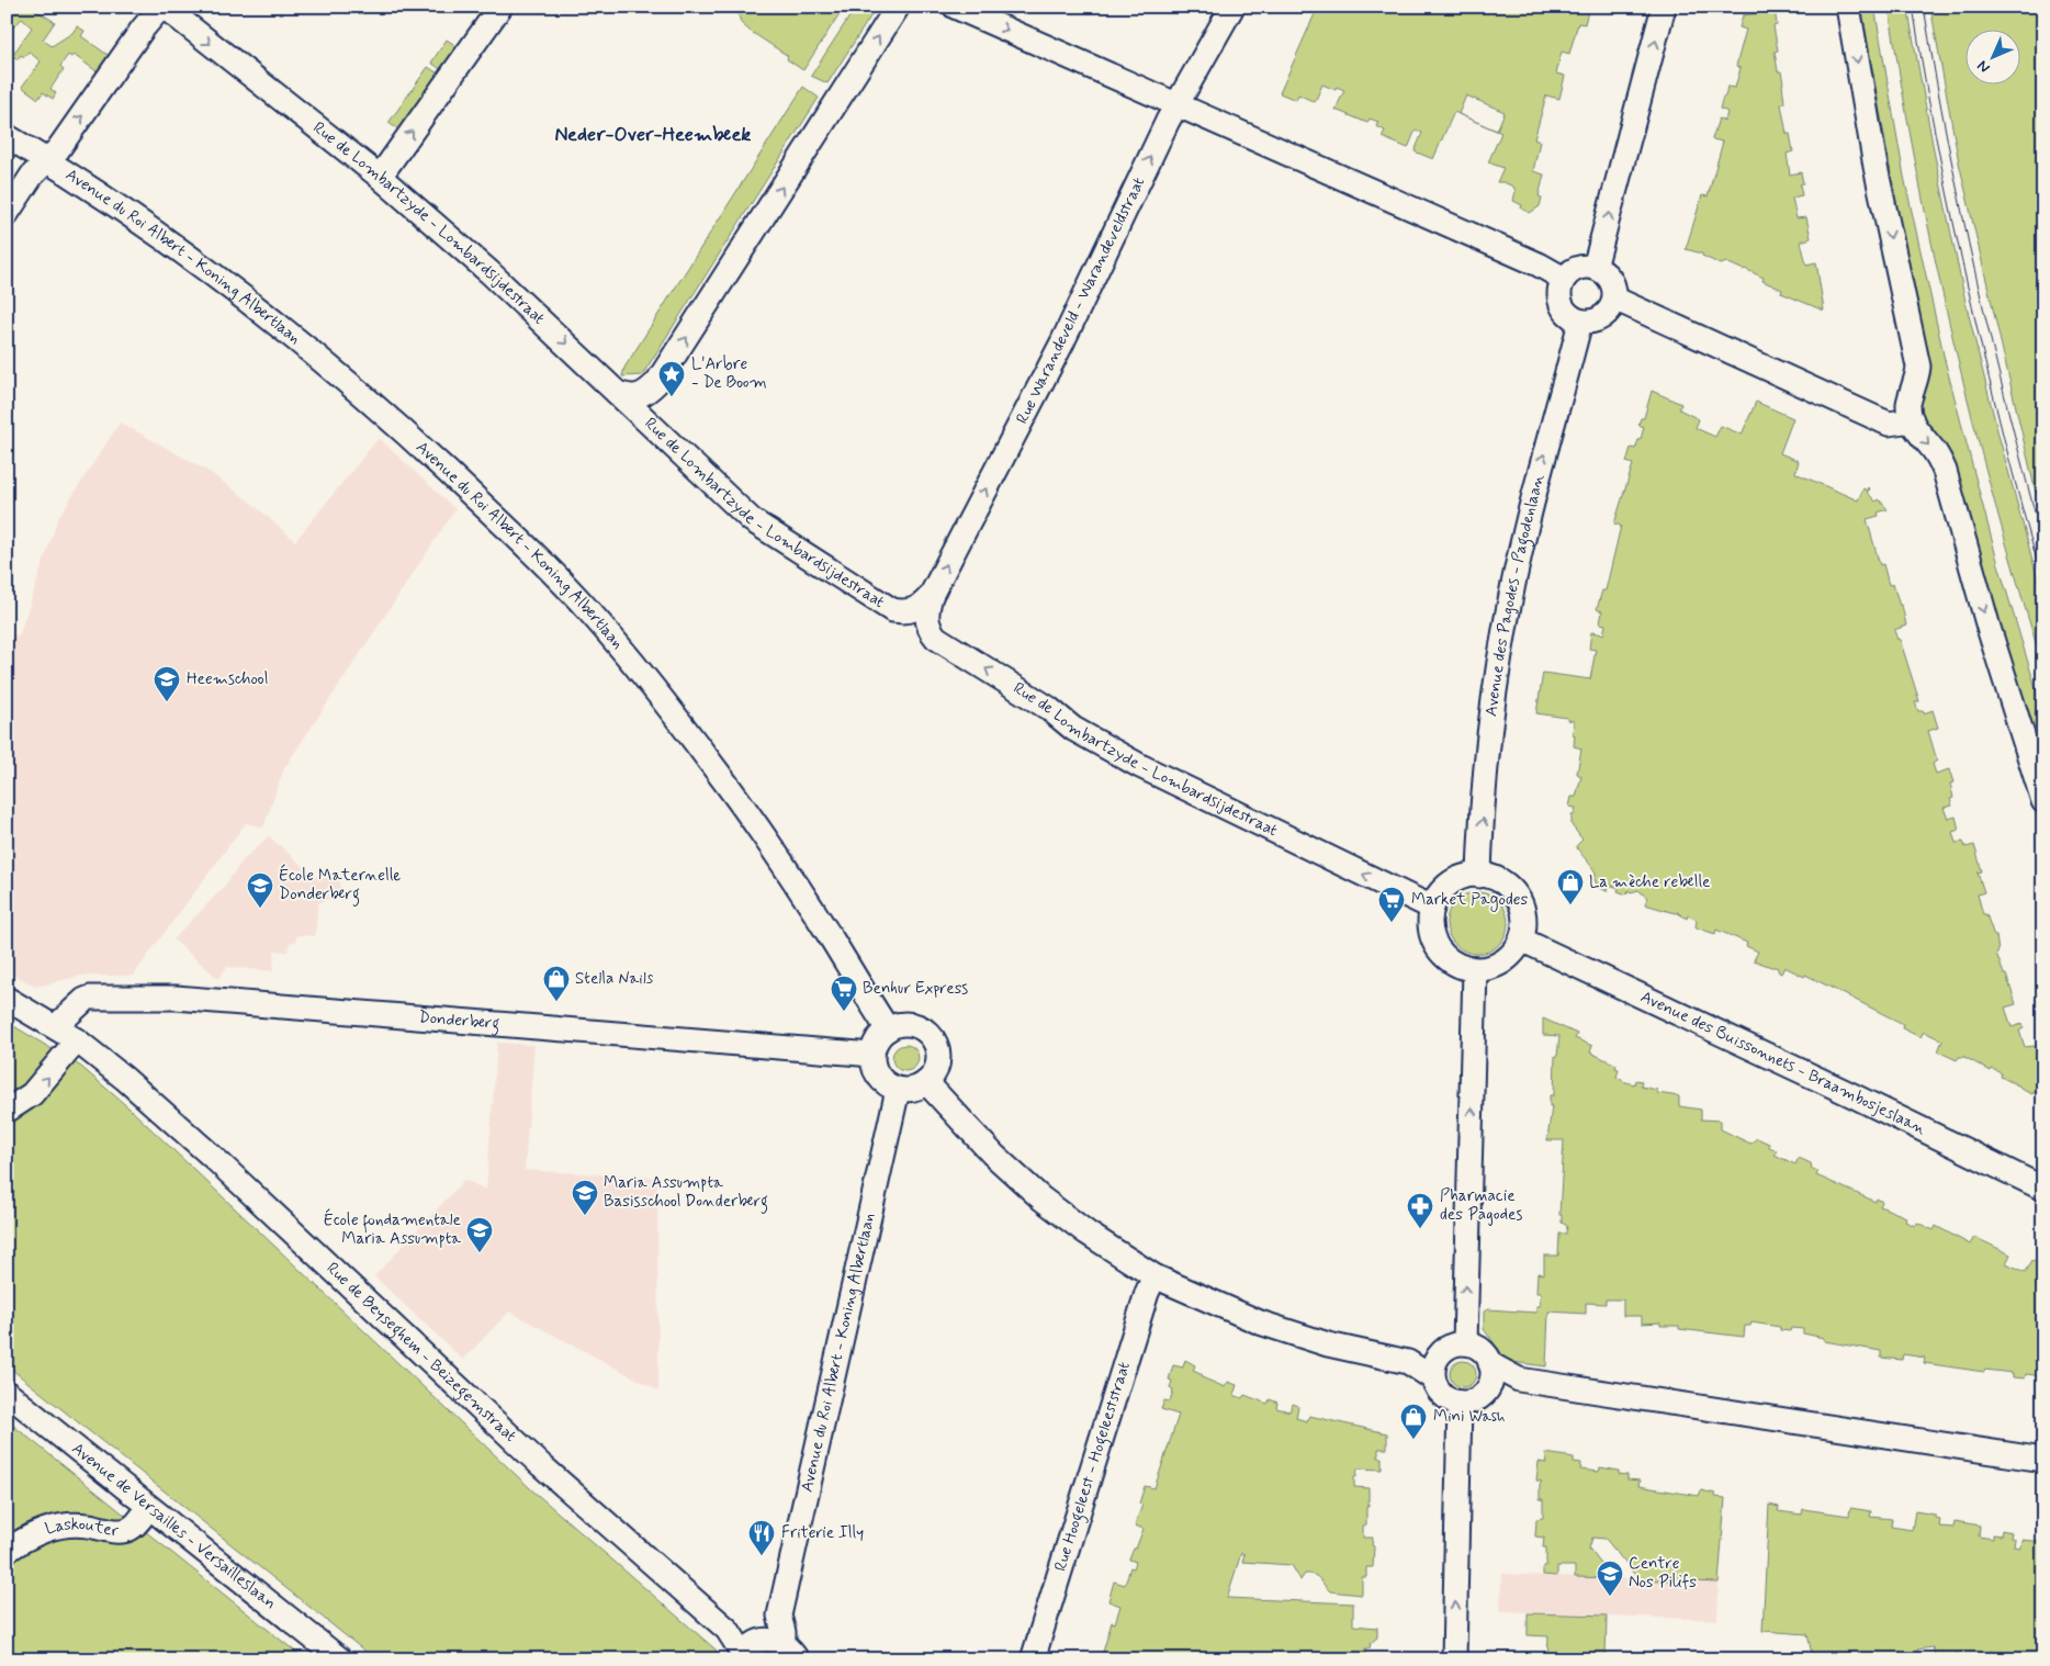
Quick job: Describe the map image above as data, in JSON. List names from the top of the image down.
{
  "streets": {
    "street": [
      "Rue de Lombartzyde - Lombardsijdestraat",
      "Avenue du Roi Albert - Koning Albertlaan",
      "Rue Warandeveld - Warandeveldstraat",
      "Avenue des Pagodes - Pagodenlaan",
      "Donderberg",
      "Avenue des Buissonnets - Braambosjeslaan",
      "Rue de Beyseghem - Beizegemstraat",
      "Rue Hoogeleest - Hogeleeststraat",
      "Avenue de Versailles - Versailleslaan",
      "Laskouter"
    ]
  },
  "crossings": [
    ["Rue de Lombartzyde - Lombardsijdestraat", "Rue Warandeveld - Warandeveldstraat"],
    ["Rue de Lombartzyde - Lombardsijdestraat", "Avenue des Pagodes - Pagodenlaan"],
    ["Rue de Lombartzyde - Lombardsijdestraat", "Avenue des Buissonnets - Braambosjeslaan"],
    ["Avenue du Roi Albert - Koning Albertlaan", "Donderberg"],
    ["Avenue du Roi Albert - Koning Albertlaan", "Rue de Beyseghem - Beizegemstraat"],
    ["Avenue des Pagodes - Pagodenlaan", "Avenue des Buissonnets - Braambosjeslaan"],
    ["Donderberg", "Rue de Beyseghem - Beizegemstraat"],
    ["Avenue de Versailles - Versailleslaan", "Laskouter"]
  ],
  "one_way": ["Rue Warandeveld - Warandeveldstraat", "Avenue des Pagodes - Pagodenlaan"],
  "districts": ["Neder-Over-Heembeek"],
  "places": {
    "place": ["L'Arbre - De Boom"],
    "school or university": [
      "Heemschool",
      "École Maternelle Donderberg",
      "Maria Assumpta Basisschool Donderberg",
      "École fondamentale Maria Assumpta",
      "Centre Nos Pilifs"
    ],
    "shop": ["La mèche rebelle", "Stella Nails", "Mini Wash"],
    "supermarket": ["Market Pagodes", "Benhur Express"],
    "pharmacy": ["Pharmacie des Pagodes"],
    "restaurant": ["Friterie Illy"]
  },
  "north": "bottom left"
}
